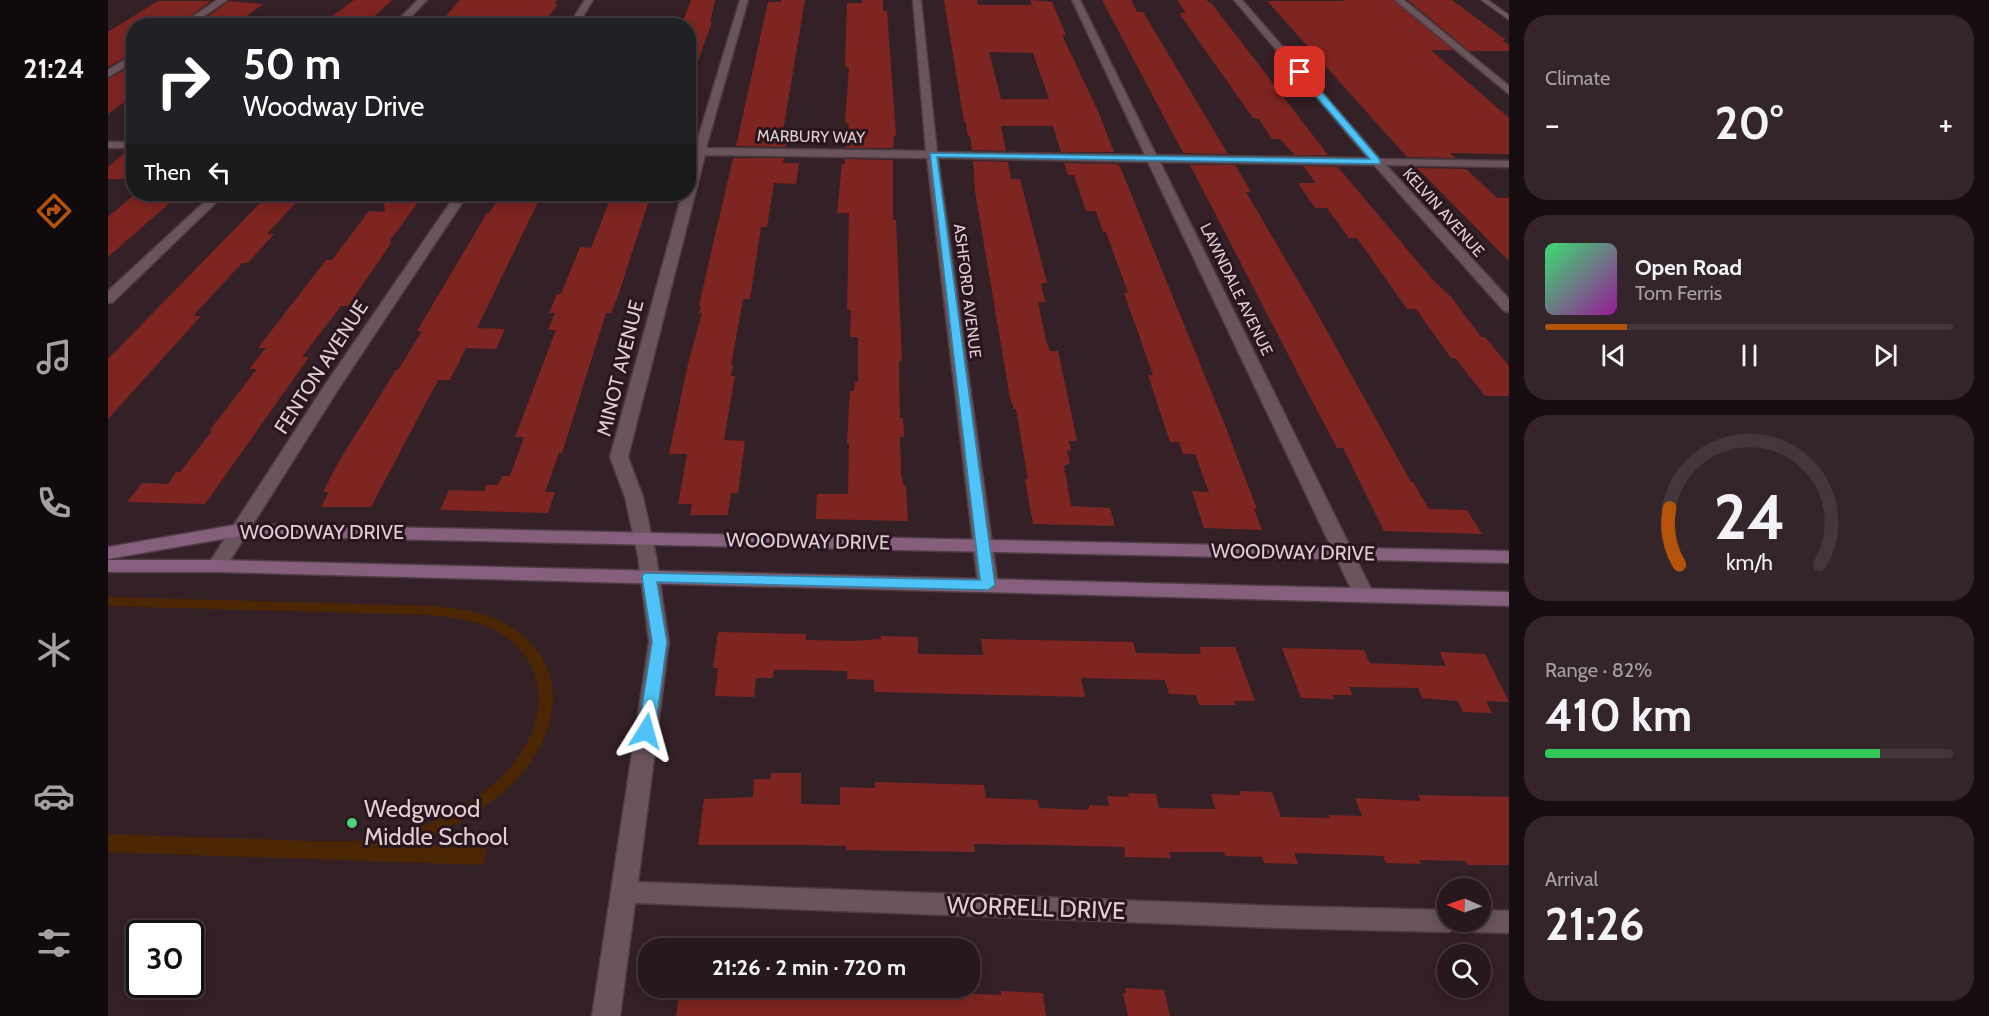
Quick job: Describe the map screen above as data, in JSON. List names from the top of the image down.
{
  "streets": {
    "street": [
      "MARBURY WAY",
      "KELVIN AVENUE",
      "LAWNDALE AVENUE",
      "ASHFORD AVENUE",
      "FENTON AVENUE",
      "MINOT AVENUE",
      "WOODWAY DRIVE",
      "WORRELL DRIVE"
    ]
  },
  "crossings": [
    ["MARBURY WAY", "KELVIN AVENUE"],
    ["MARBURY WAY", "LAWNDALE AVENUE"],
    ["MARBURY WAY", "ASHFORD AVENUE"],
    ["LAWNDALE AVENUE", "WOODWAY DRIVE"],
    ["ASHFORD AVENUE", "WOODWAY DRIVE"],
    ["FENTON AVENUE", "WOODWAY DRIVE"],
    ["MINOT AVENUE", "WOODWAY DRIVE"],
    ["MINOT AVENUE", "WORRELL DRIVE"]
  ],
  "places": ["Wedgwood Middle School"],
  "north": "left",
  "page": {
    "tabs": "21:24",
    "tile": [
      "Climate",
      ["Range · 82%", "410 km"],
      ["Arrival", "21:26"]
    ],
    "turn": ["50 m", "Woodway Drive"],
    "heat": ["−", "20°", "+"],
    "then": "Then",
    "song": ["Open Road", "Tom Ferris"],
    "limit": "30",
    "trip": "21:26 · 2 min · 720 m",
    "gauge": ["24", "km/h"]
  }
}
